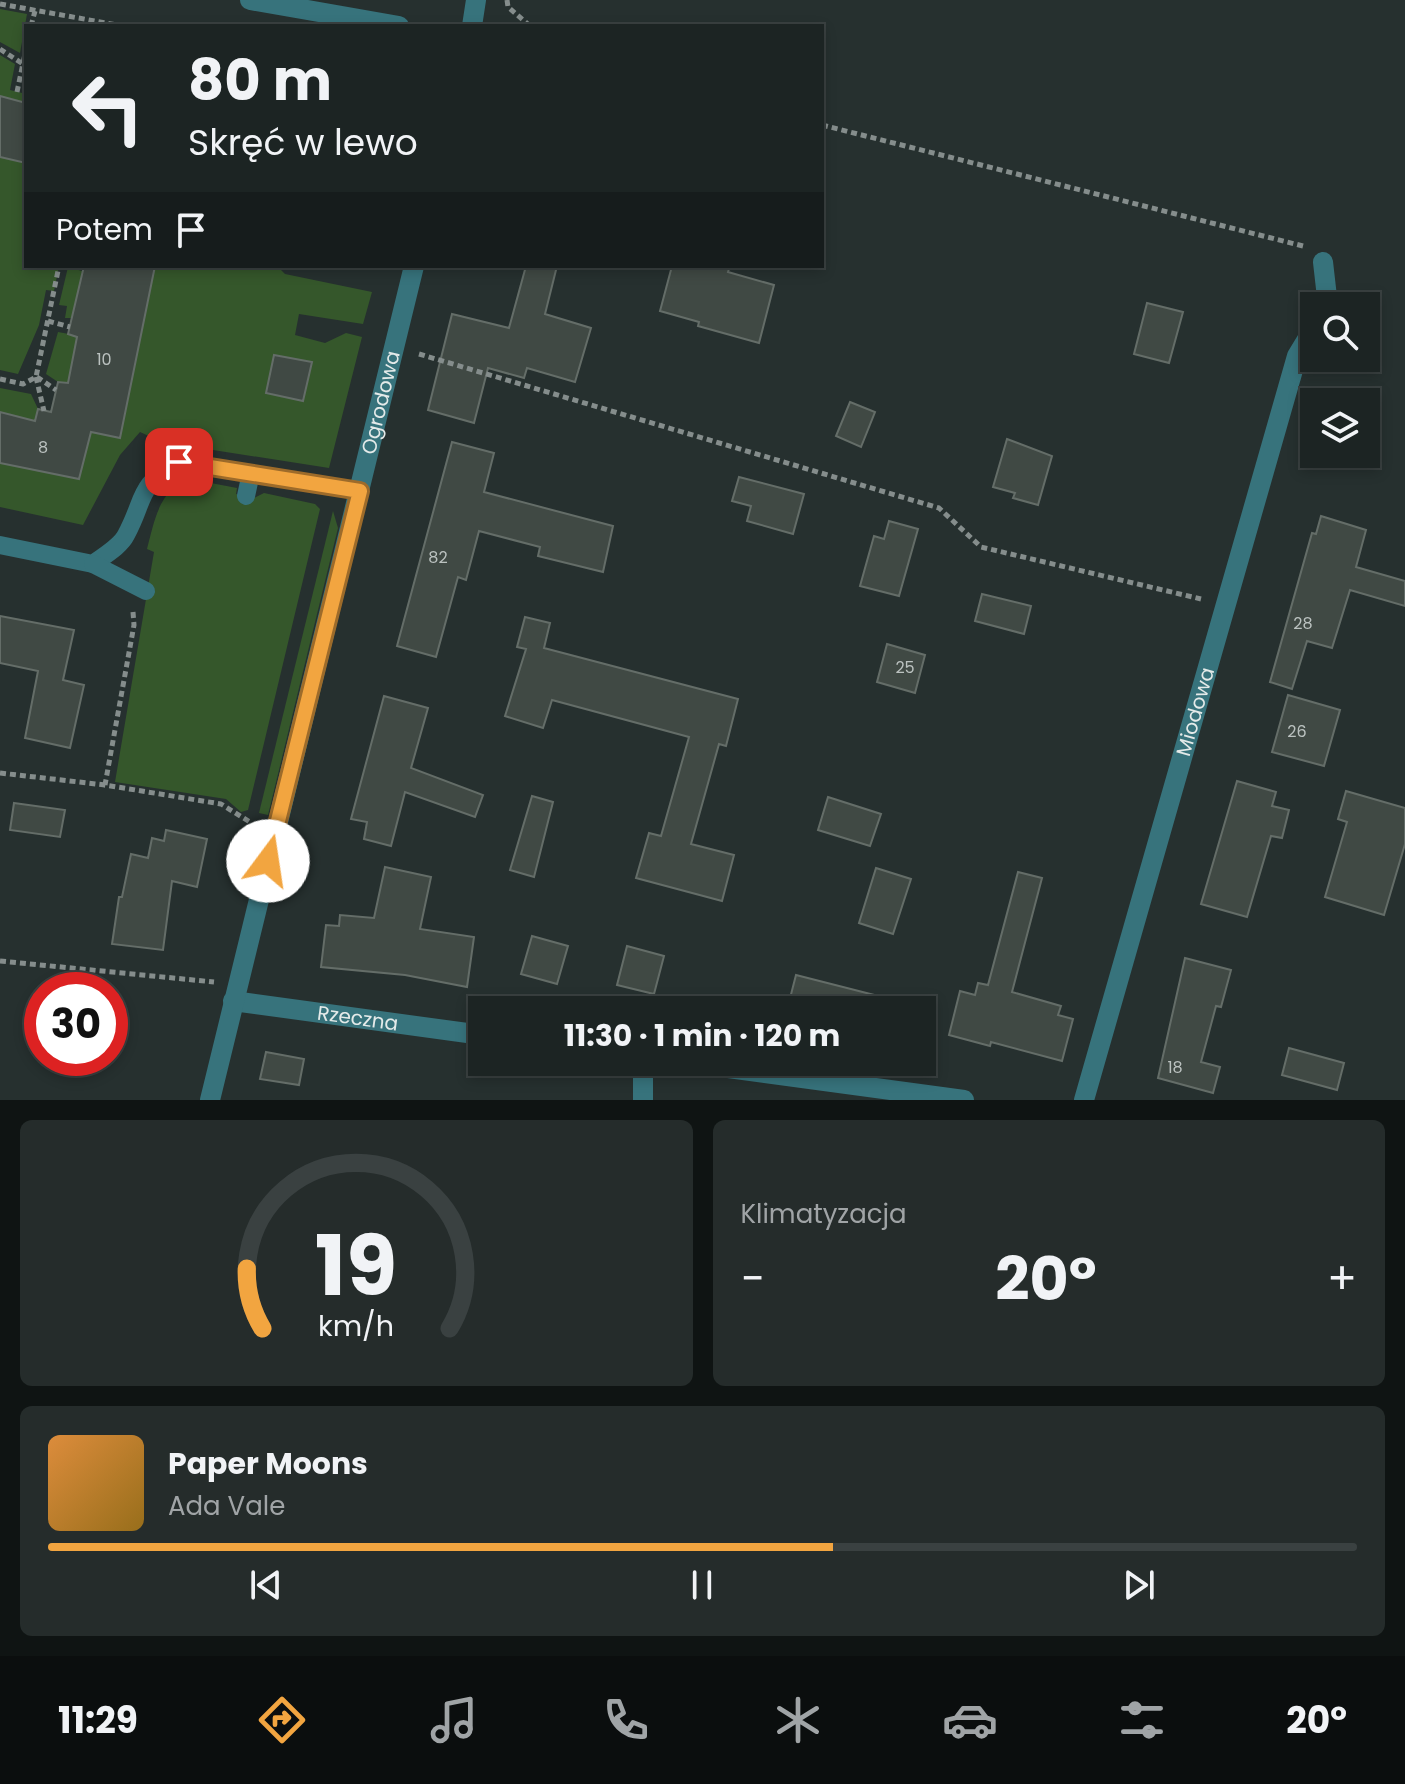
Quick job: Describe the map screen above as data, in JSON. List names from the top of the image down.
{
  "streets": {
    "street": ["Ogrodowa", "Miodowa", "Rzeczna"]
  },
  "crossings": [
    ["Ogrodowa", "Rzeczna"]
  ],
  "house_numbers": [
    "10",
    "8",
    "82",
    "28",
    "25",
    "26",
    "18"
  ],
  "page": {
    "turn": ["80 m", "Skręć w lewo"],
    "then": "Potem",
    "limit": "30",
    "trip": "11:30 · 1 min · 120 m",
    "tile": "Klimatyzacja",
    "heat": ["−", "20°", "+"],
    "song": ["Paper Moons", "Ada Vale"],
    "tabs": ["11:29", "20°"],
    "gauge": ["19", "km/h"]
  }
}
